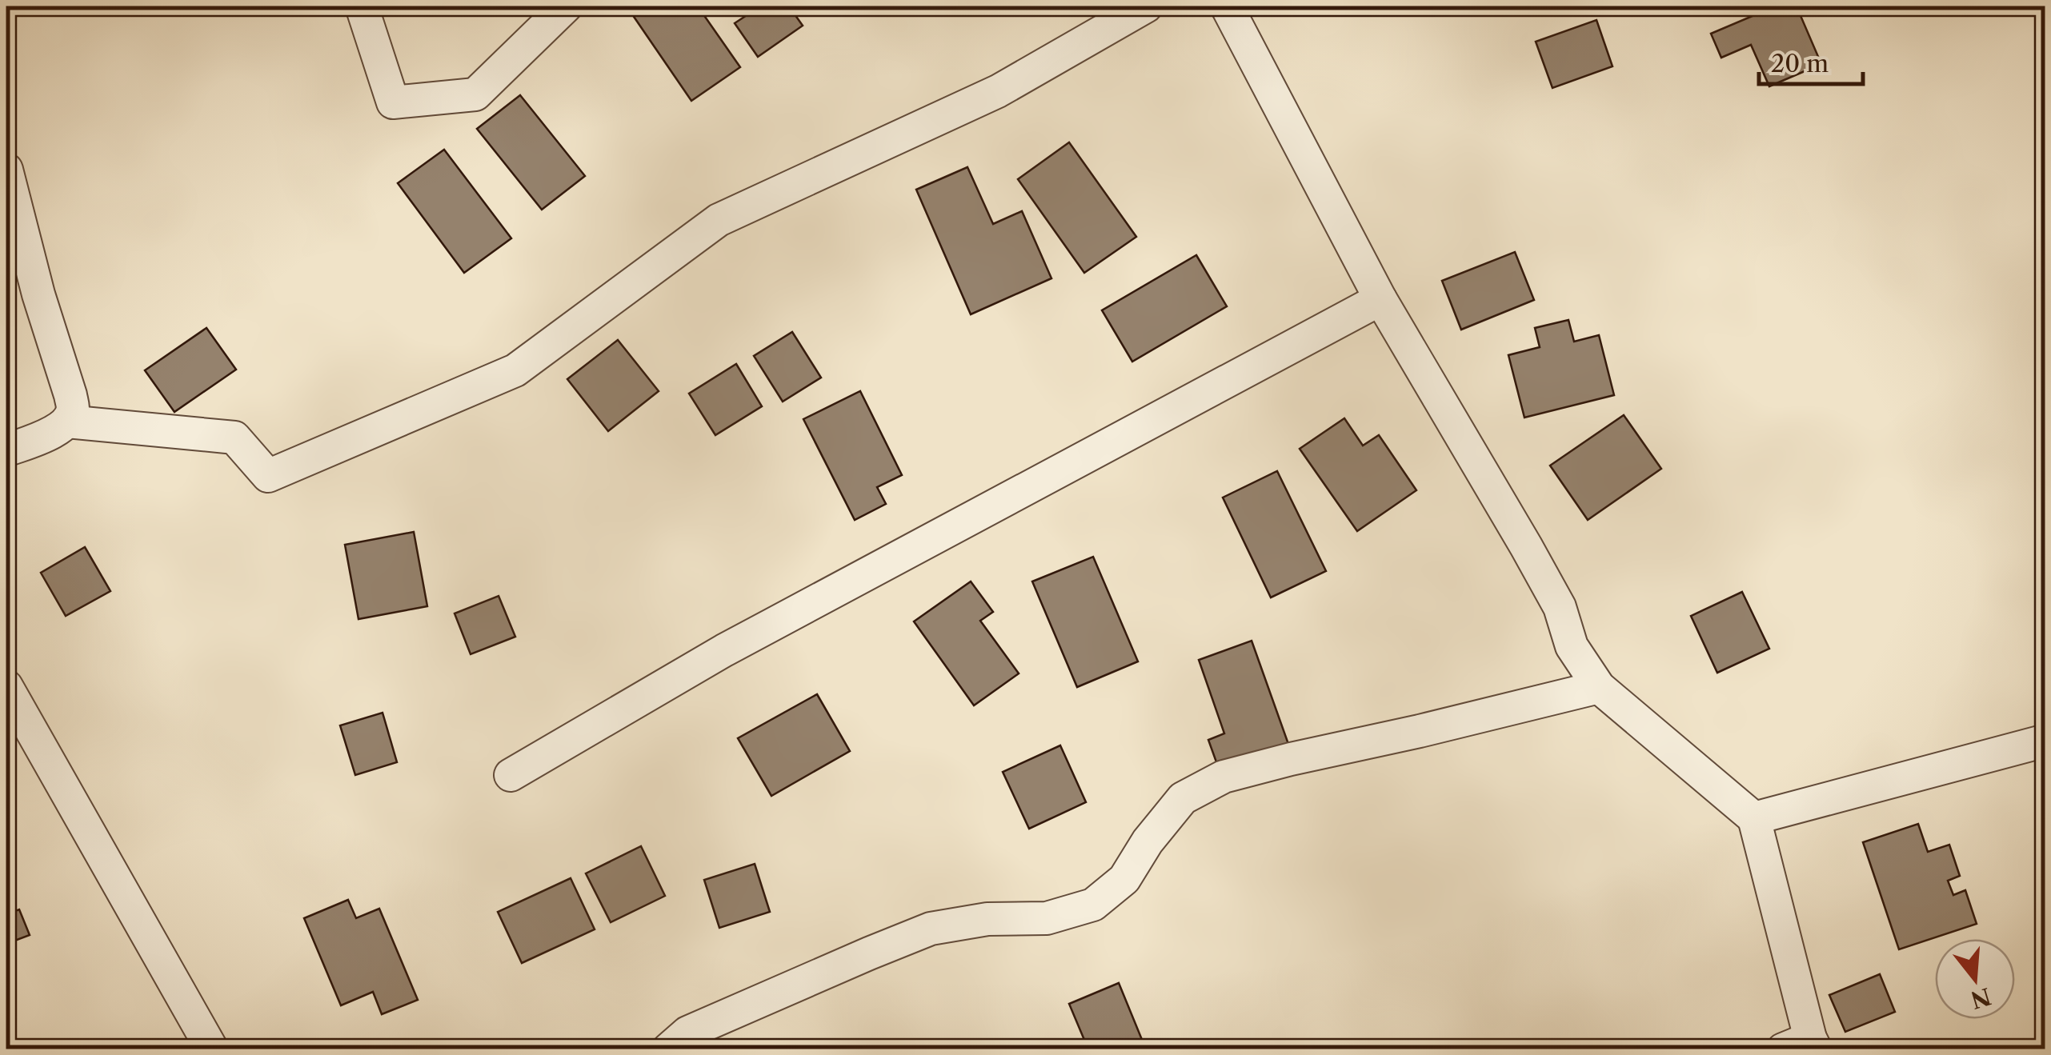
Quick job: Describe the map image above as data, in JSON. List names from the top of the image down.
{
  "scale_bar": "20 m",
  "north": "bottom"
}
